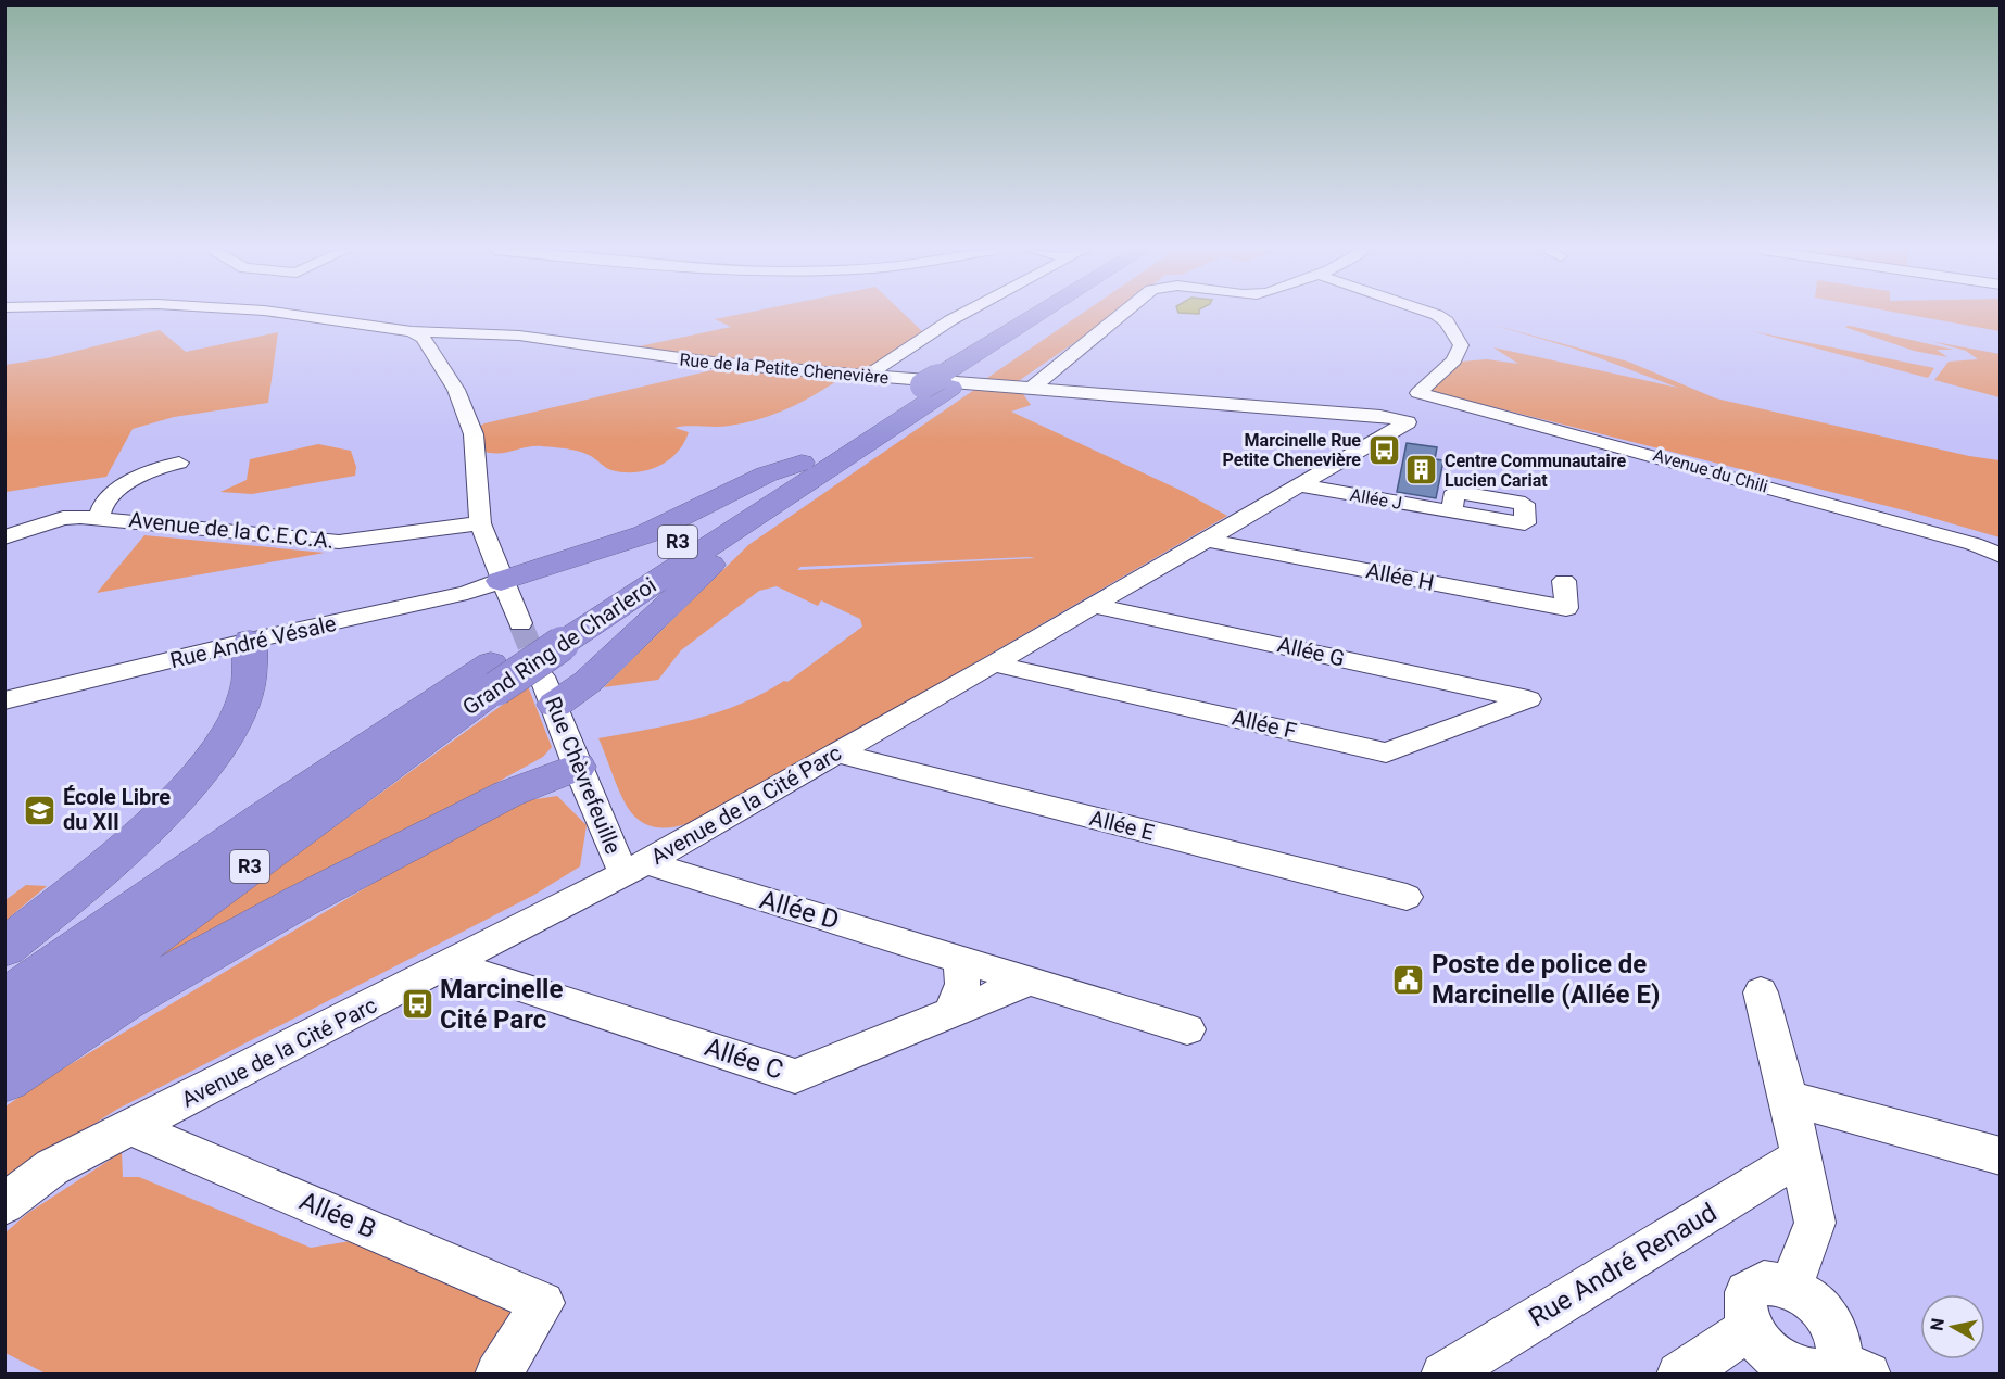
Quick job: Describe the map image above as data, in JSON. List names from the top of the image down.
{
  "streets": {
    "highway": ["R3", "Grand Ring de Charleroi"],
    "street": [
      "Rue de la Petite Chenevière",
      "Avenue du Chili",
      "Allée J",
      "Avenue de la C.E.C.A.",
      "Allée H",
      "Rue André Vésale",
      "Allée G",
      "Allée F",
      "Rue Chèvrefeuille",
      "Avenue de la Cité Parc",
      "Allée E",
      "Allée D",
      "Allée C",
      "Allée B",
      "Rue André Renaud"
    ]
  },
  "crossings": [
    ["Rue de la Petite Chenevière", "Avenue de la Cité Parc"],
    ["Allée J", "Avenue de la Cité Parc"],
    ["Allée H", "Avenue de la Cité Parc"],
    ["Allée G", "Allée F"],
    ["Allée G", "Avenue de la Cité Parc"],
    ["Allée F", "Avenue de la Cité Parc"],
    ["Rue Chèvrefeuille", "Avenue de la Cité Parc"],
    ["Rue Chèvrefeuille", "Allée D"],
    ["Avenue de la Cité Parc", "Allée E"],
    ["Avenue de la Cité Parc", "Allée D"],
    ["Avenue de la Cité Parc", "Allée C"],
    ["Avenue de la Cité Parc", "Allée B"],
    ["Allée D", "Allée C"]
  ],
  "places": {
    "bus stop": ["Marcinelle Rue Petite Chenevière", "Marcinelle Cité Parc"],
    "building": ["Centre Communautaire Lucien Cariat"],
    "school or university": ["École Libre du XII"],
    "public building": ["Poste de police de Marcinelle (Allée E)"]
  },
  "north": "left"
}
